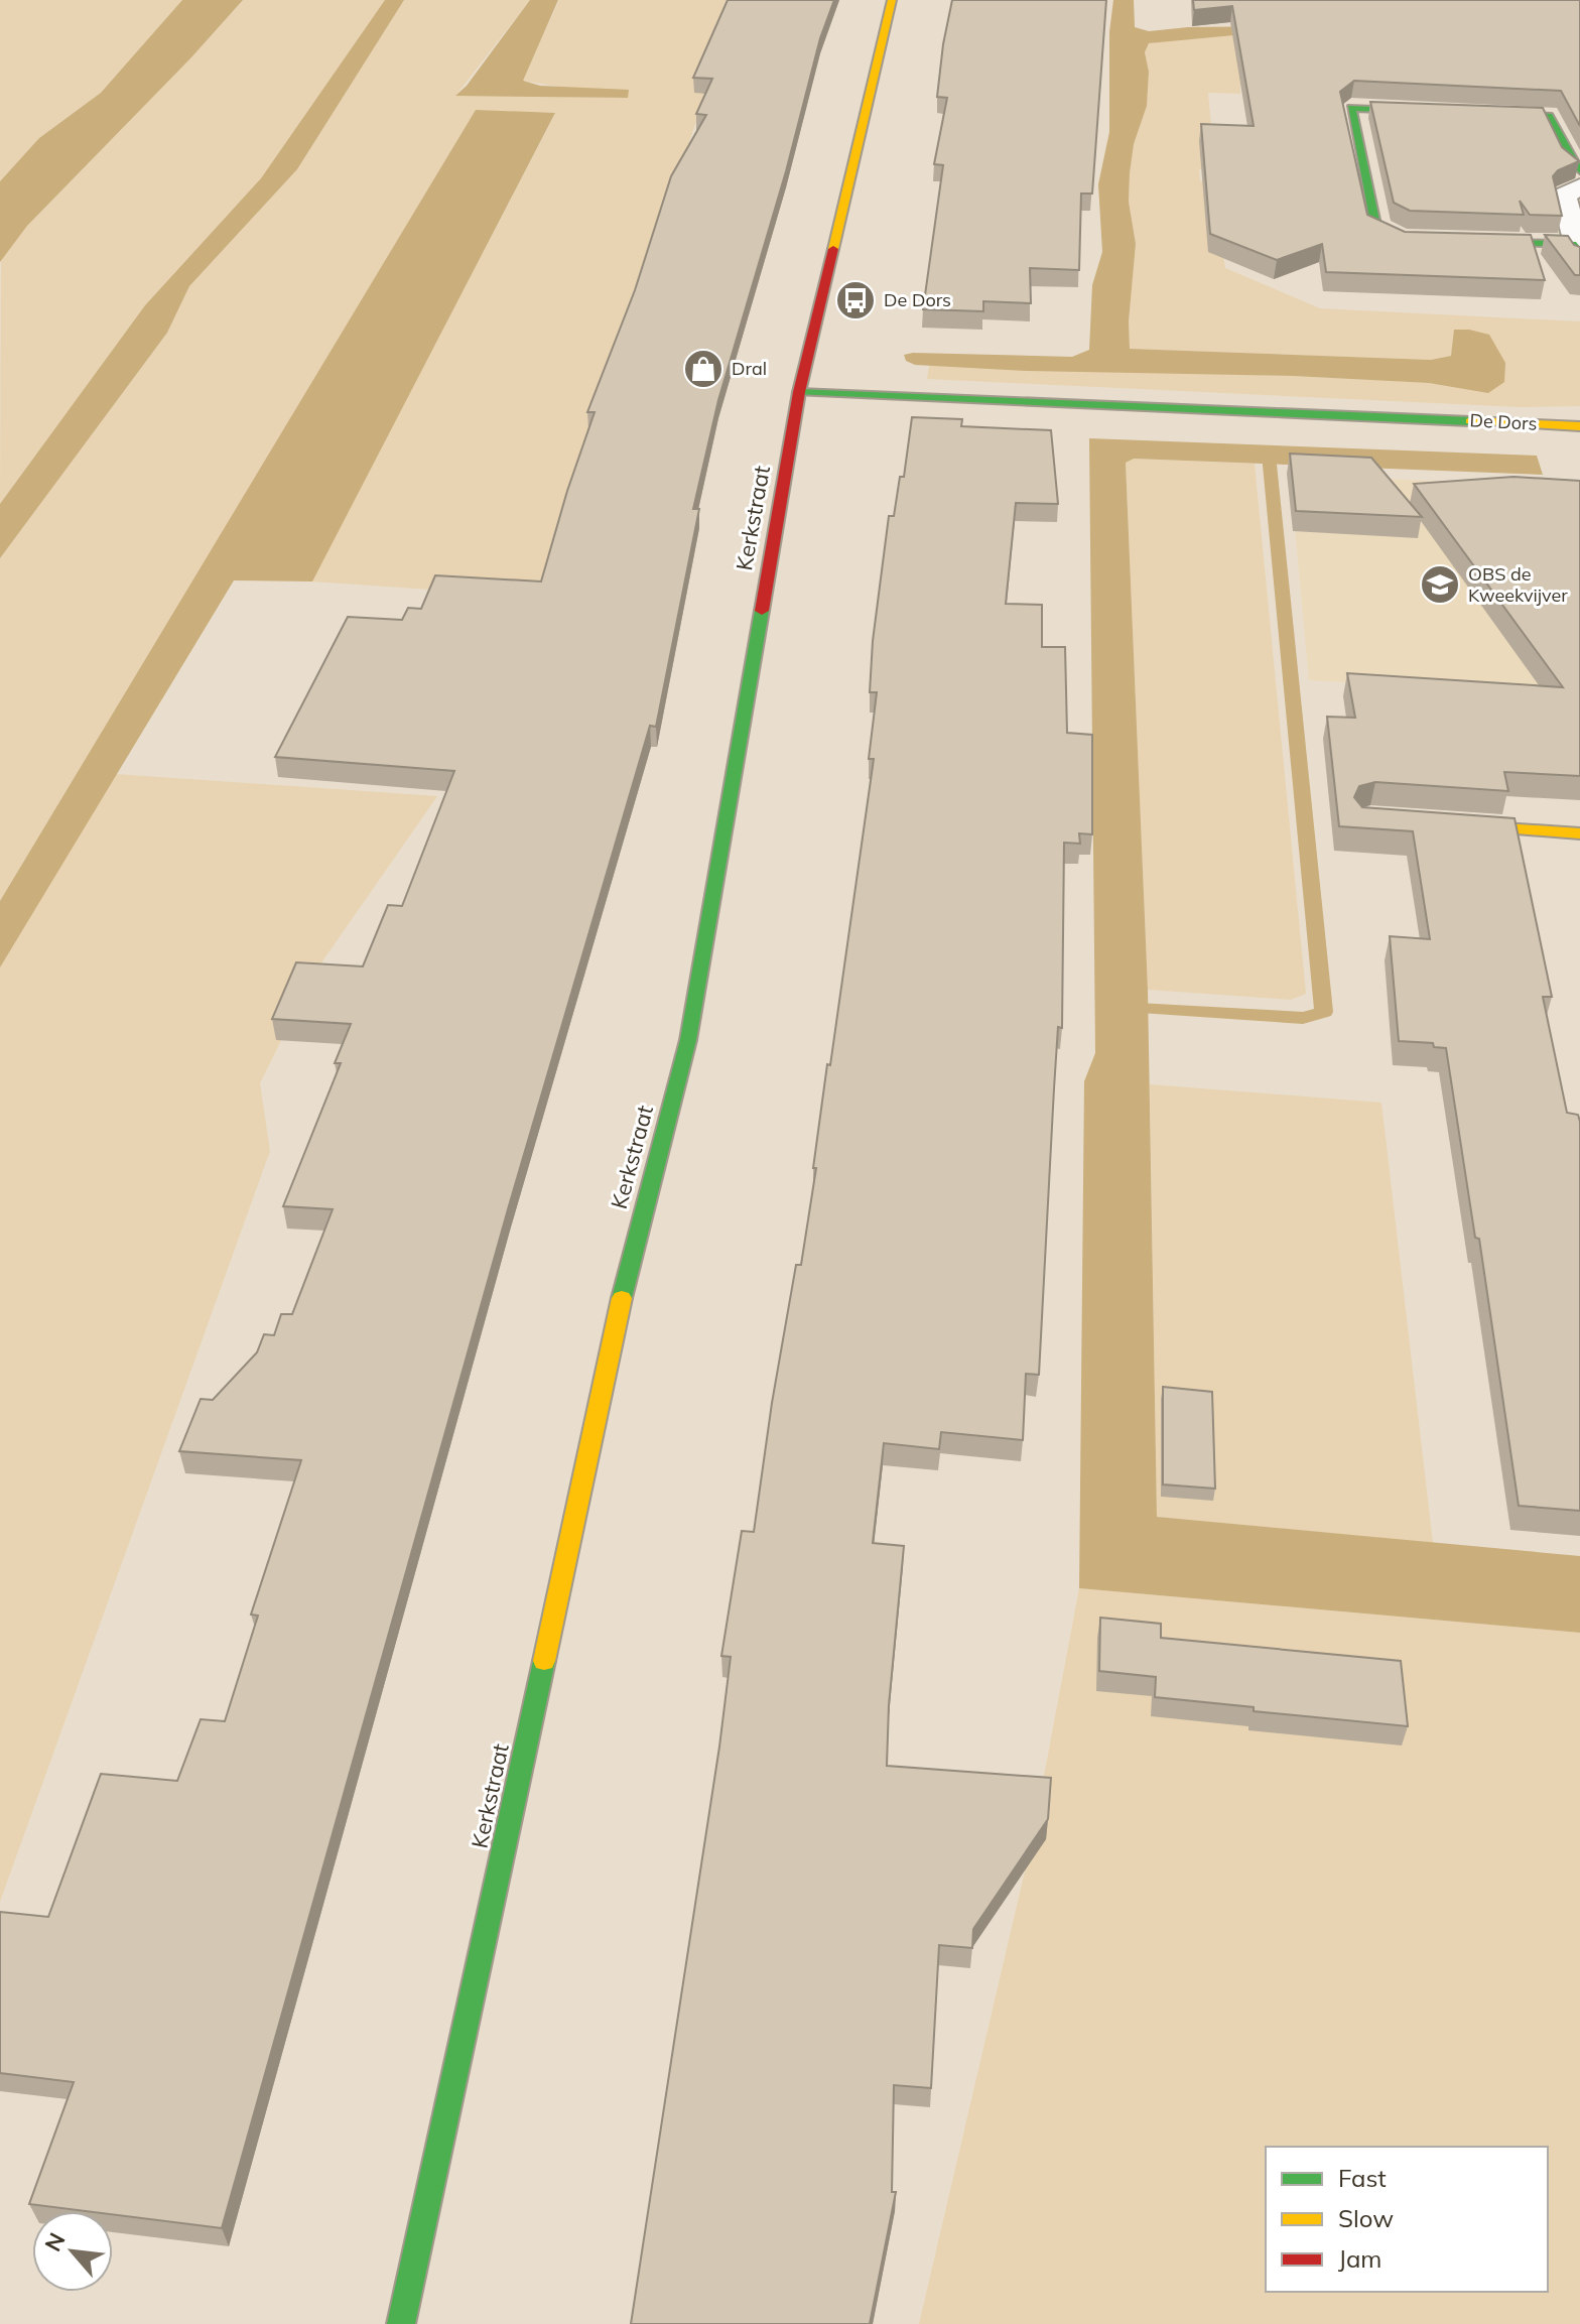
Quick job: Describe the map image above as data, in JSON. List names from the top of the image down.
{
  "streets": {
    "street": ["De Dors", "Kerkstraat"]
  },
  "crossings": [
    ["De Dors", "Kerkstraat"]
  ],
  "places": {
    "bus stop": ["De Dors"],
    "shop": ["Dral"],
    "school or university": ["OBS de Kweekvijver"]
  },
  "legend": ["Fast", "Slow", "Jam"],
  "north": "top left"
}
